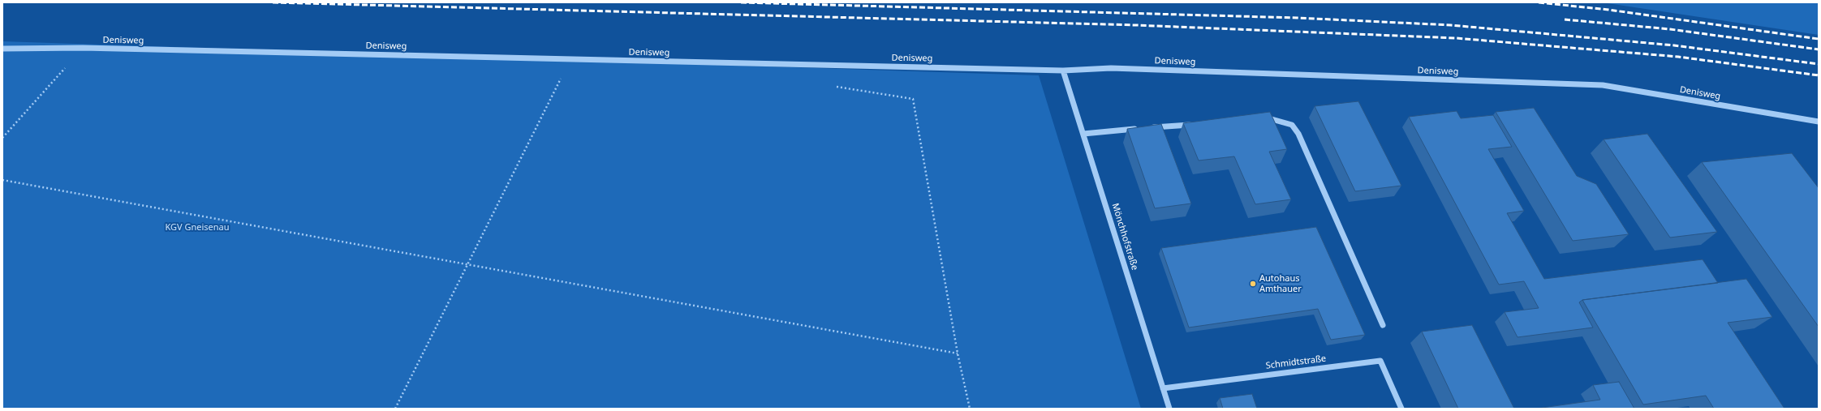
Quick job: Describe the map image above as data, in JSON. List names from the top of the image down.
{
  "streets": {
    "street": ["Denisweg", "Mönchhofstraße", "Schmidtstraße"]
  },
  "crossings": [
    ["Denisweg", "Mönchhofstraße"],
    ["Mönchhofstraße", "Schmidtstraße"]
  ],
  "parks": ["KGV Gneisenau"],
  "places": ["Autohaus Amthauer"]
}
